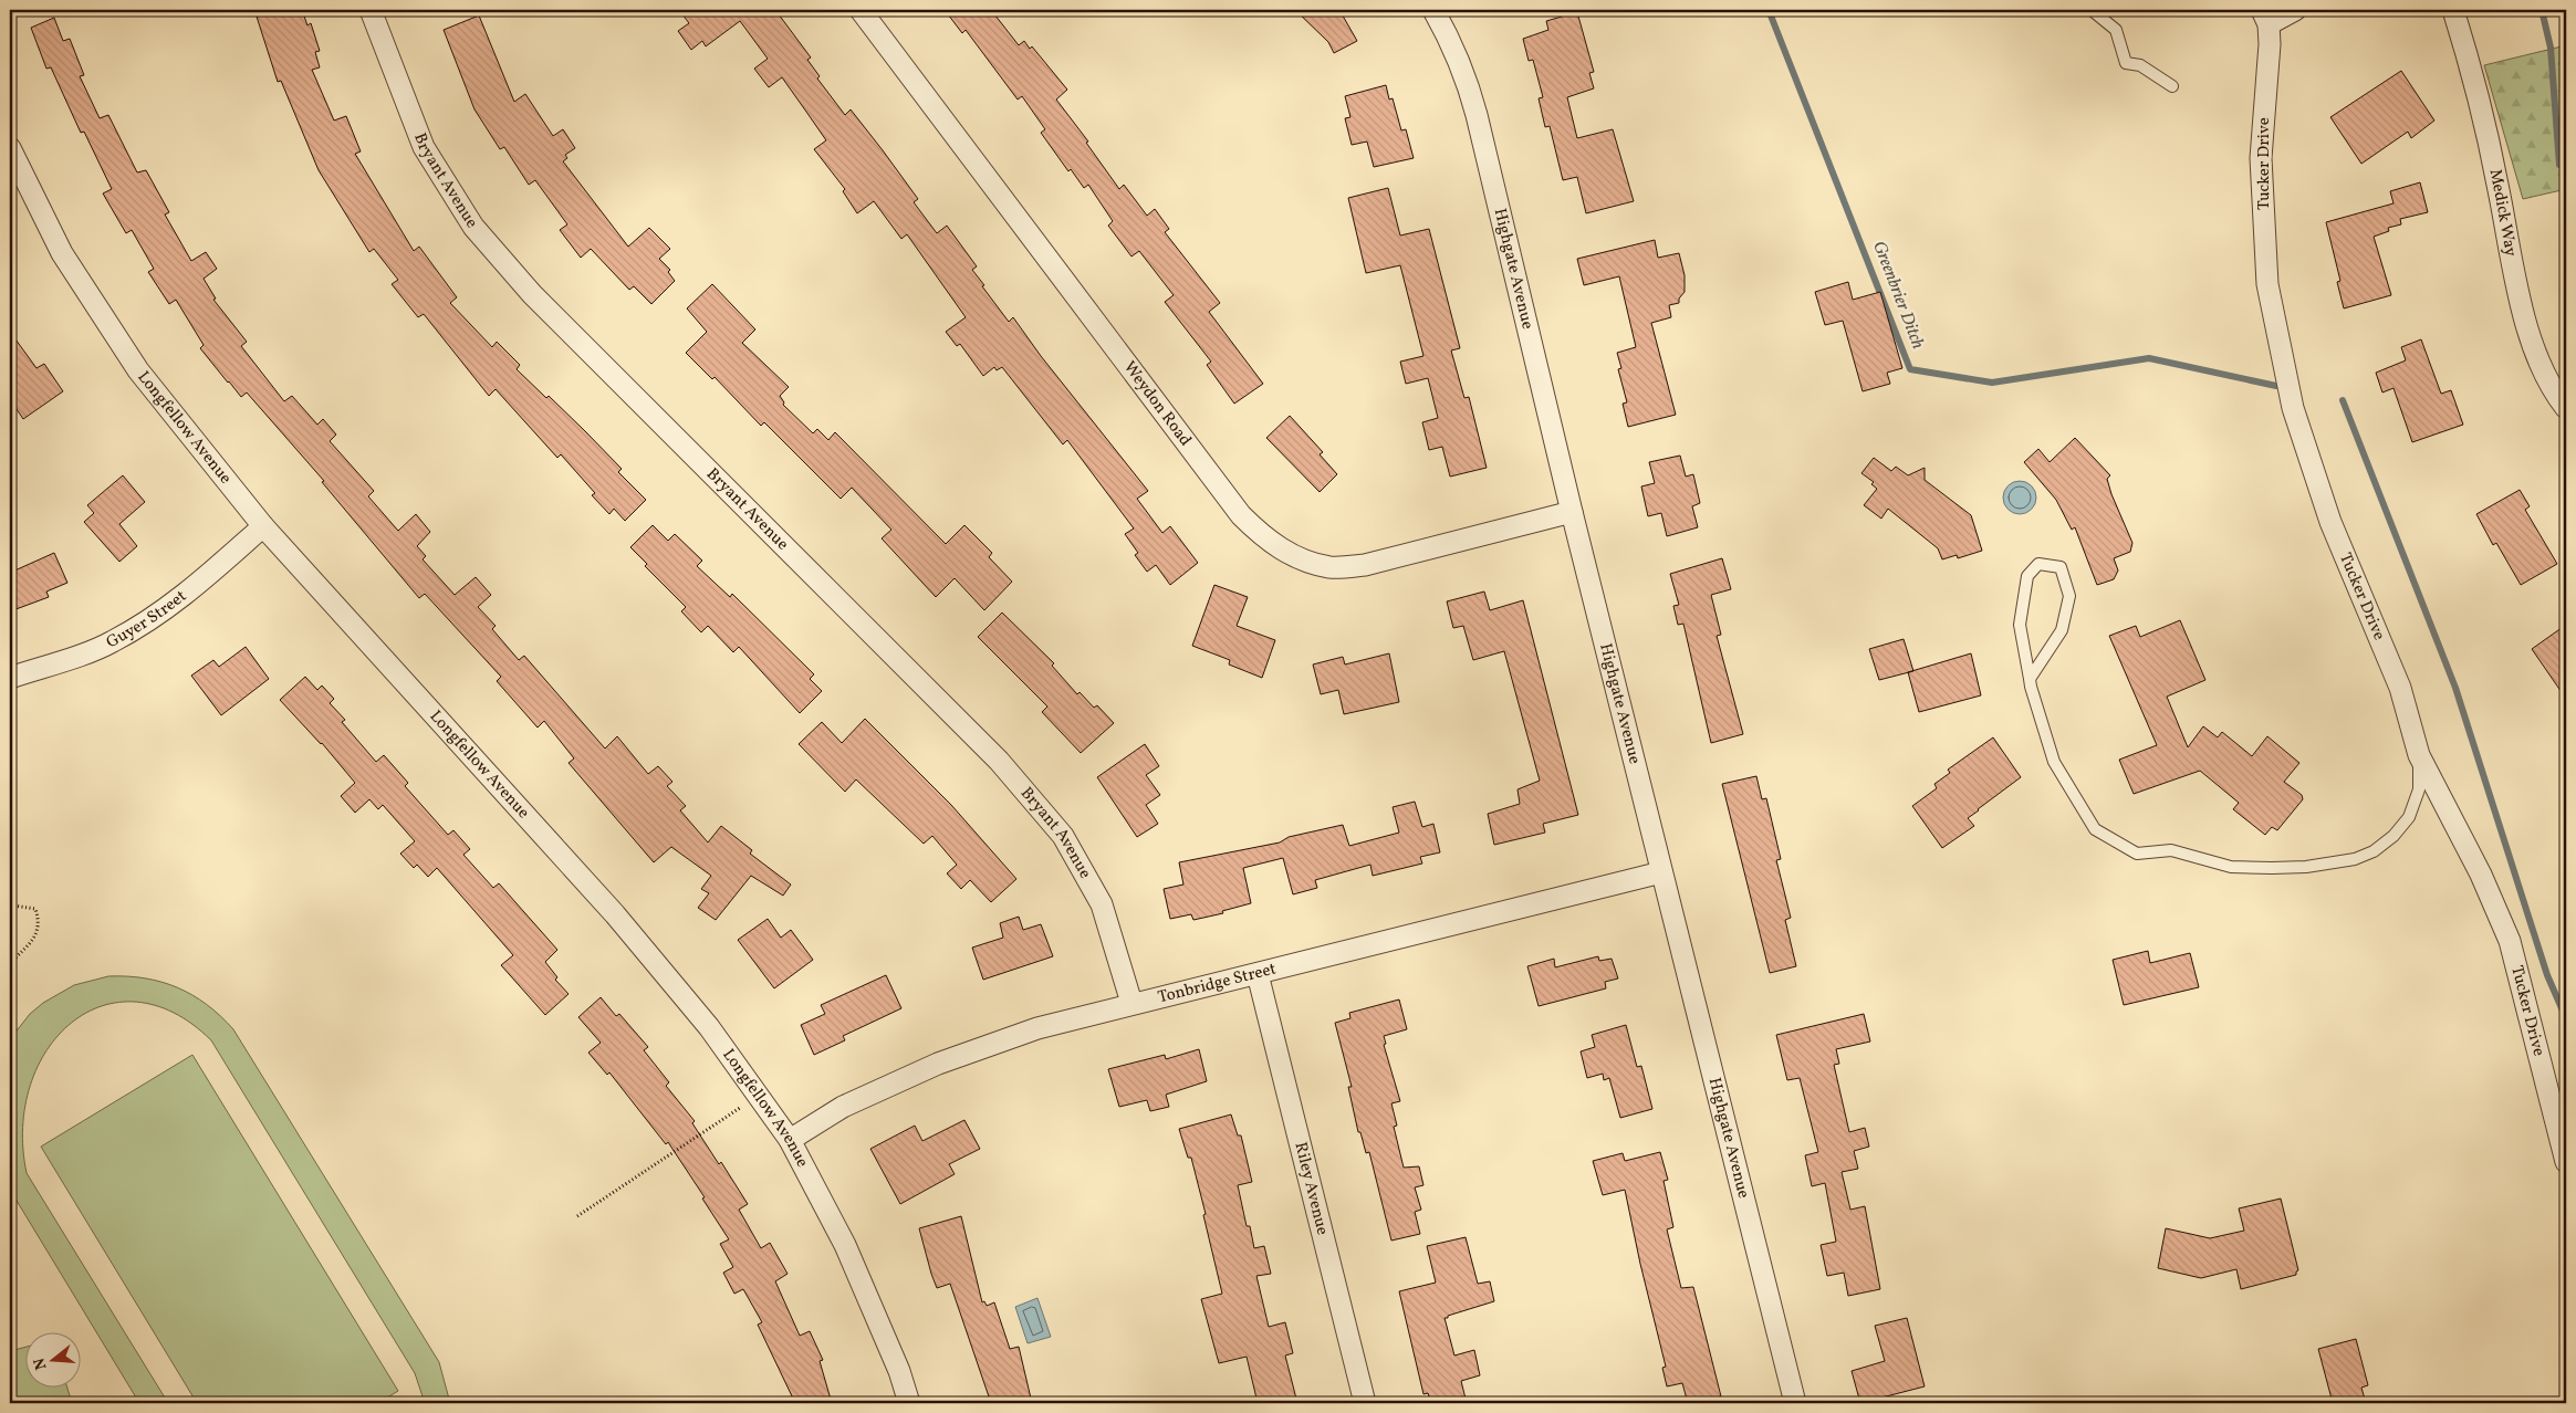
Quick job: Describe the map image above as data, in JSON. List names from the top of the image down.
{
  "streets": {
    "street": [
      "Tucker Drive",
      "Bryant Avenue",
      "Medick Way",
      "Highgate Avenue",
      "Weydon Road",
      "Longfellow Avenue",
      "Guyer Street",
      "Tonbridge Street",
      "Riley Avenue"
    ]
  },
  "crossings": [
    ["Bryant Avenue", "Tonbridge Street"],
    ["Highgate Avenue", "Weydon Road"],
    ["Highgate Avenue", "Tonbridge Street"],
    ["Longfellow Avenue", "Guyer Street"],
    ["Longfellow Avenue", "Tonbridge Street"],
    ["Tonbridge Street", "Riley Avenue"]
  ],
  "water": ["Greenbrier Ditch"],
  "north": "left"
}
